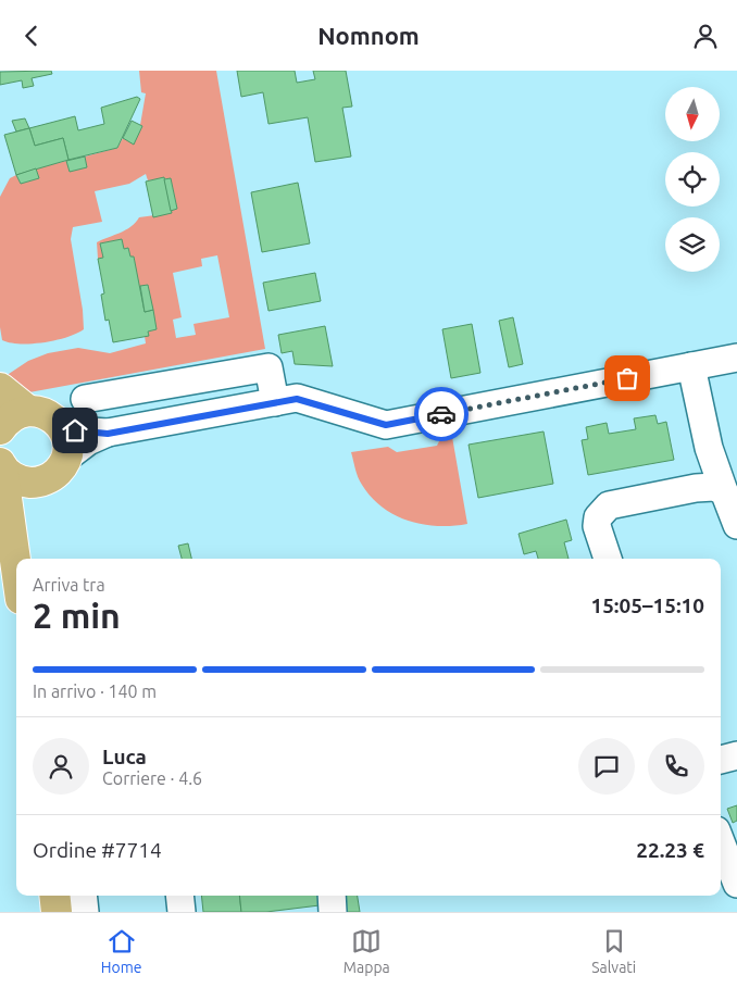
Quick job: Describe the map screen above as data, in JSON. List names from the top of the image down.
{
  "north": "bottom",
  "page": {
    "header": "Nomnom",
    "heading": ["2 min", "Arriva tra", "15:05–15:10"],
    "panel": [
      "Luca",
      "Corriere · 4.6",
      "Ordine #7714",
      "22.23 €"
    ],
    "bar": "In arrivo · 140 m",
    "tabs": ["Home", "Mappa", "Salvati"]
  }
}
